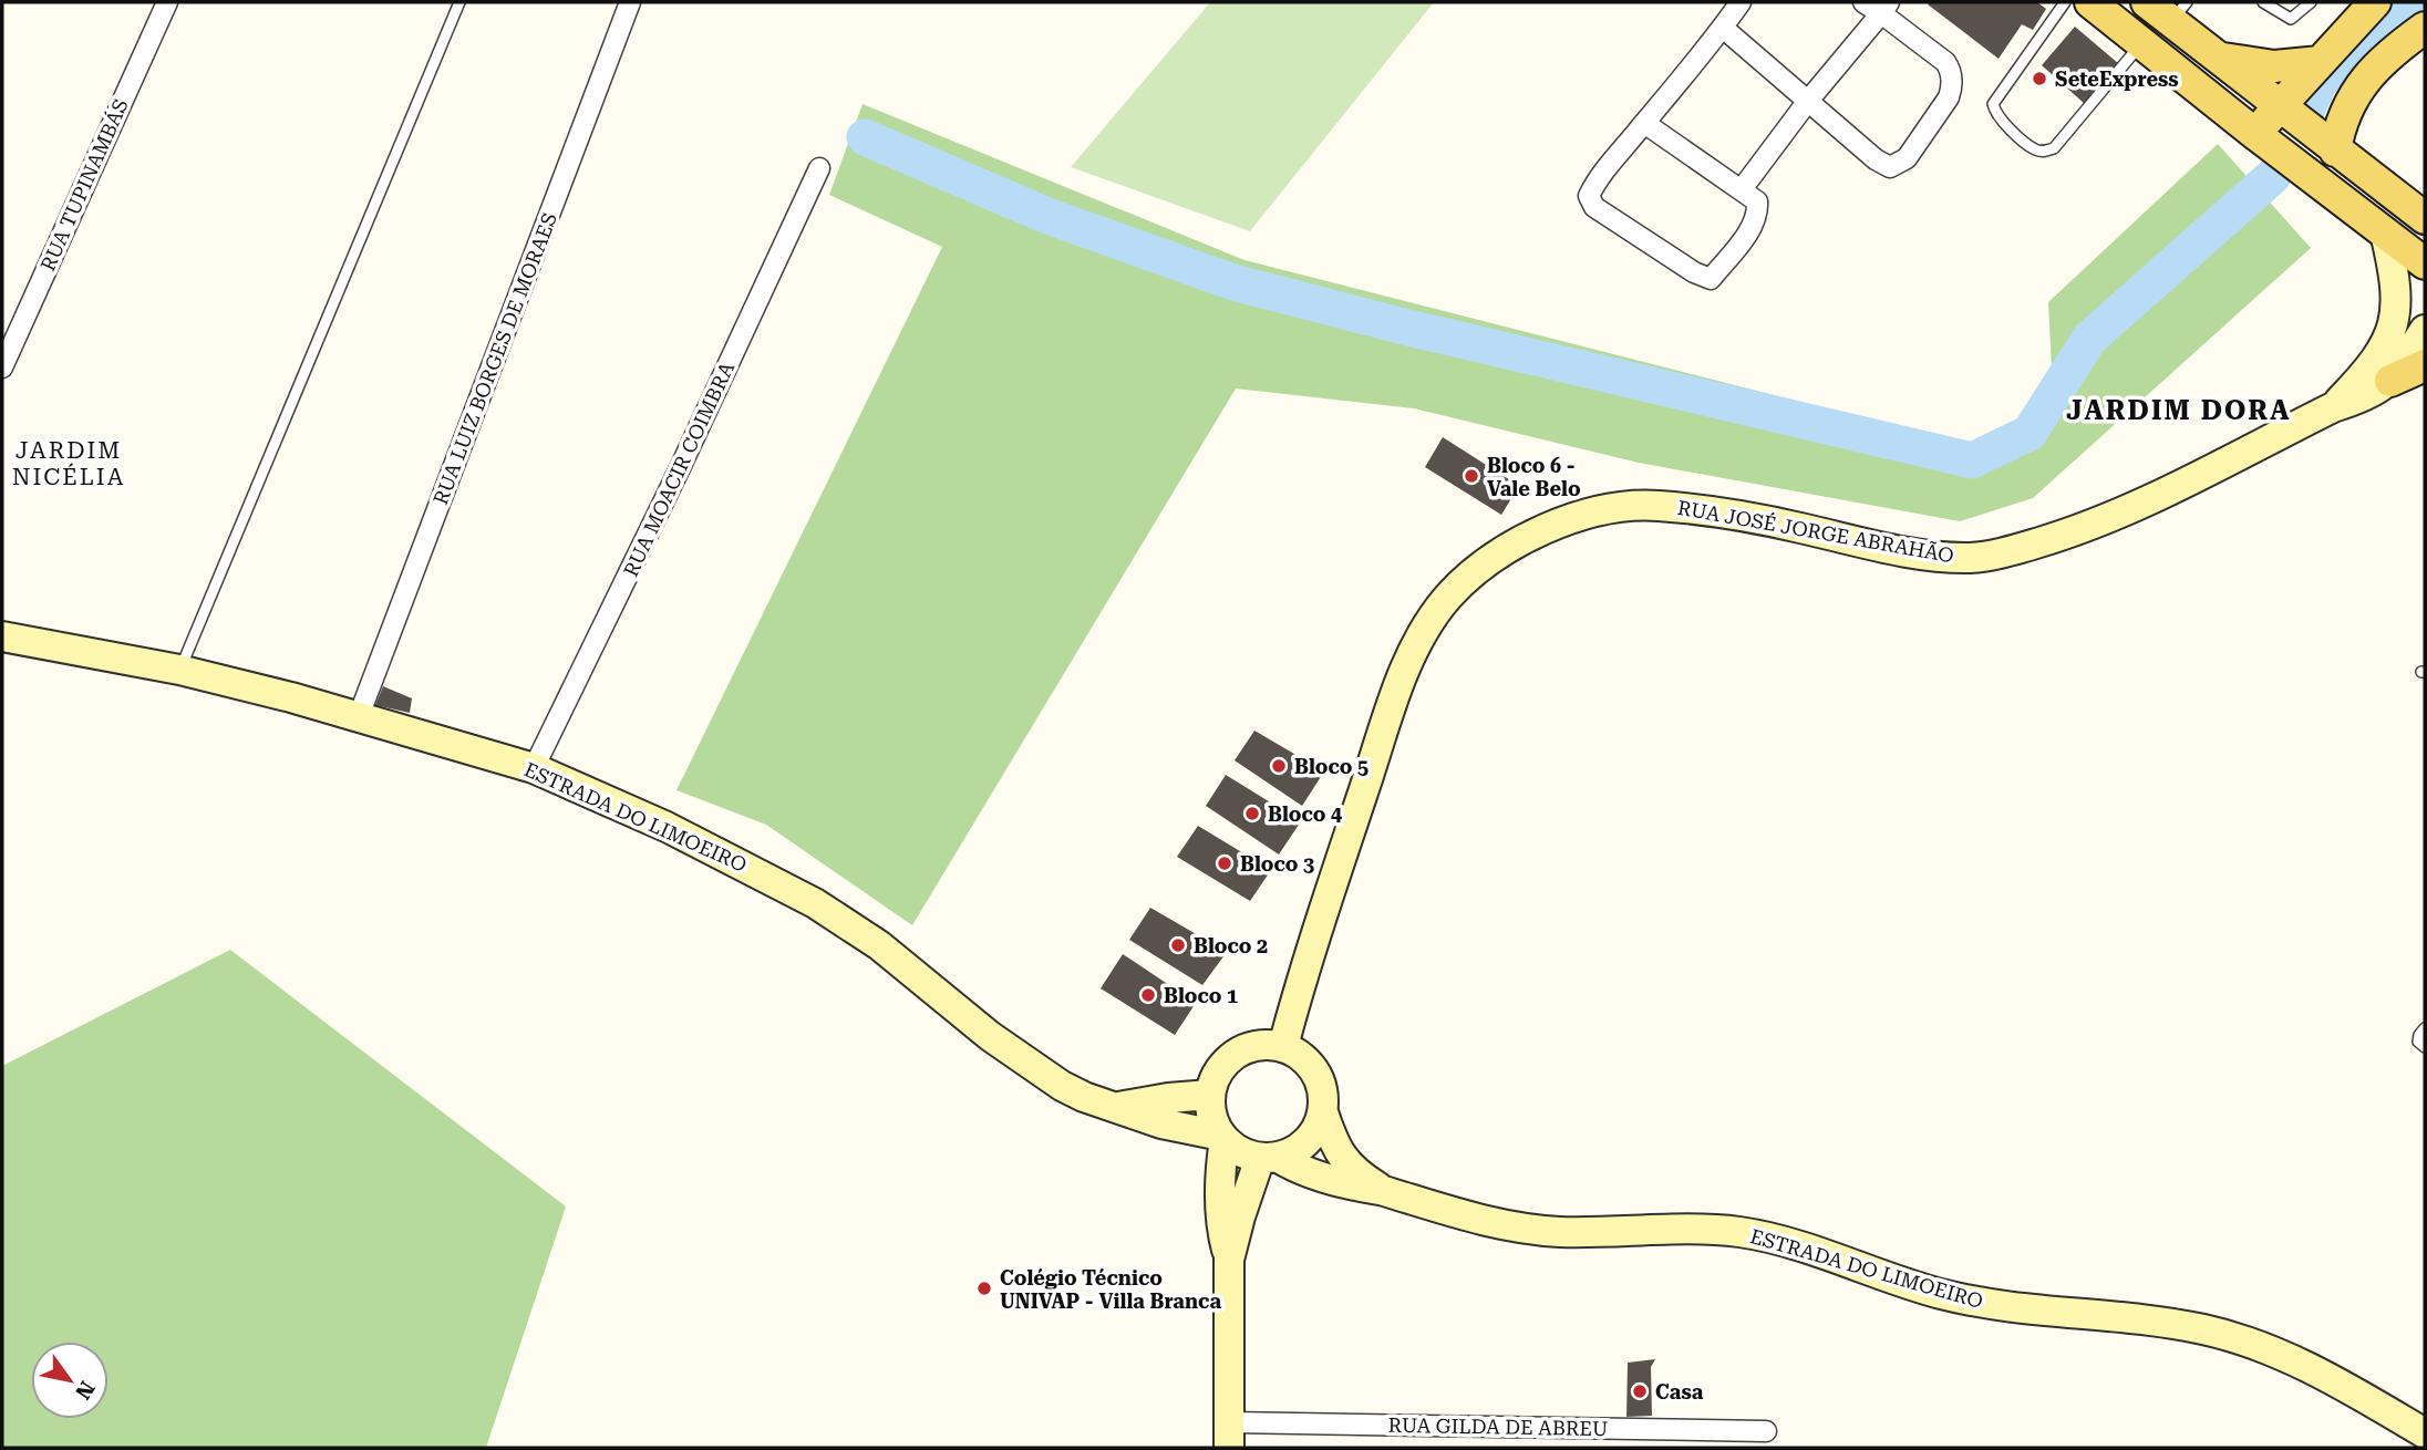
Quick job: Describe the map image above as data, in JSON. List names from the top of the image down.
{
  "streets": {
    "main road": ["RUA JOSÉ JORGE ABRAHÃO", "ESTRADA DO LIMOEIRO"],
    "street": [
      "RUA TUPINAMBÁS",
      "RUA LUIZ BORGES DE MORAES",
      "RUA MOACIR COIMBRA",
      "RUA GILDA DE ABREU"
    ]
  },
  "crossings": [
    ["RUA LUIZ BORGES DE MORAES", "ESTRADA DO LIMOEIRO"],
    ["RUA MOACIR COIMBRA", "ESTRADA DO LIMOEIRO"],
    ["RUA JOSÉ JORGE ABRAHÃO", "ESTRADA DO LIMOEIRO"]
  ],
  "districts": ["JARDIM DORA", "JARDIM NICÉLIA"],
  "places": [
    "SeteExpress",
    "Bloco 6 - Vale Belo",
    "Bloco 5",
    "Bloco 4",
    "Bloco 3",
    "Bloco 2",
    "Bloco 1",
    "Colégio Técnico UNIVAP - Villa Branca",
    "Casa"
  ],
  "north": "bottom right"
}
